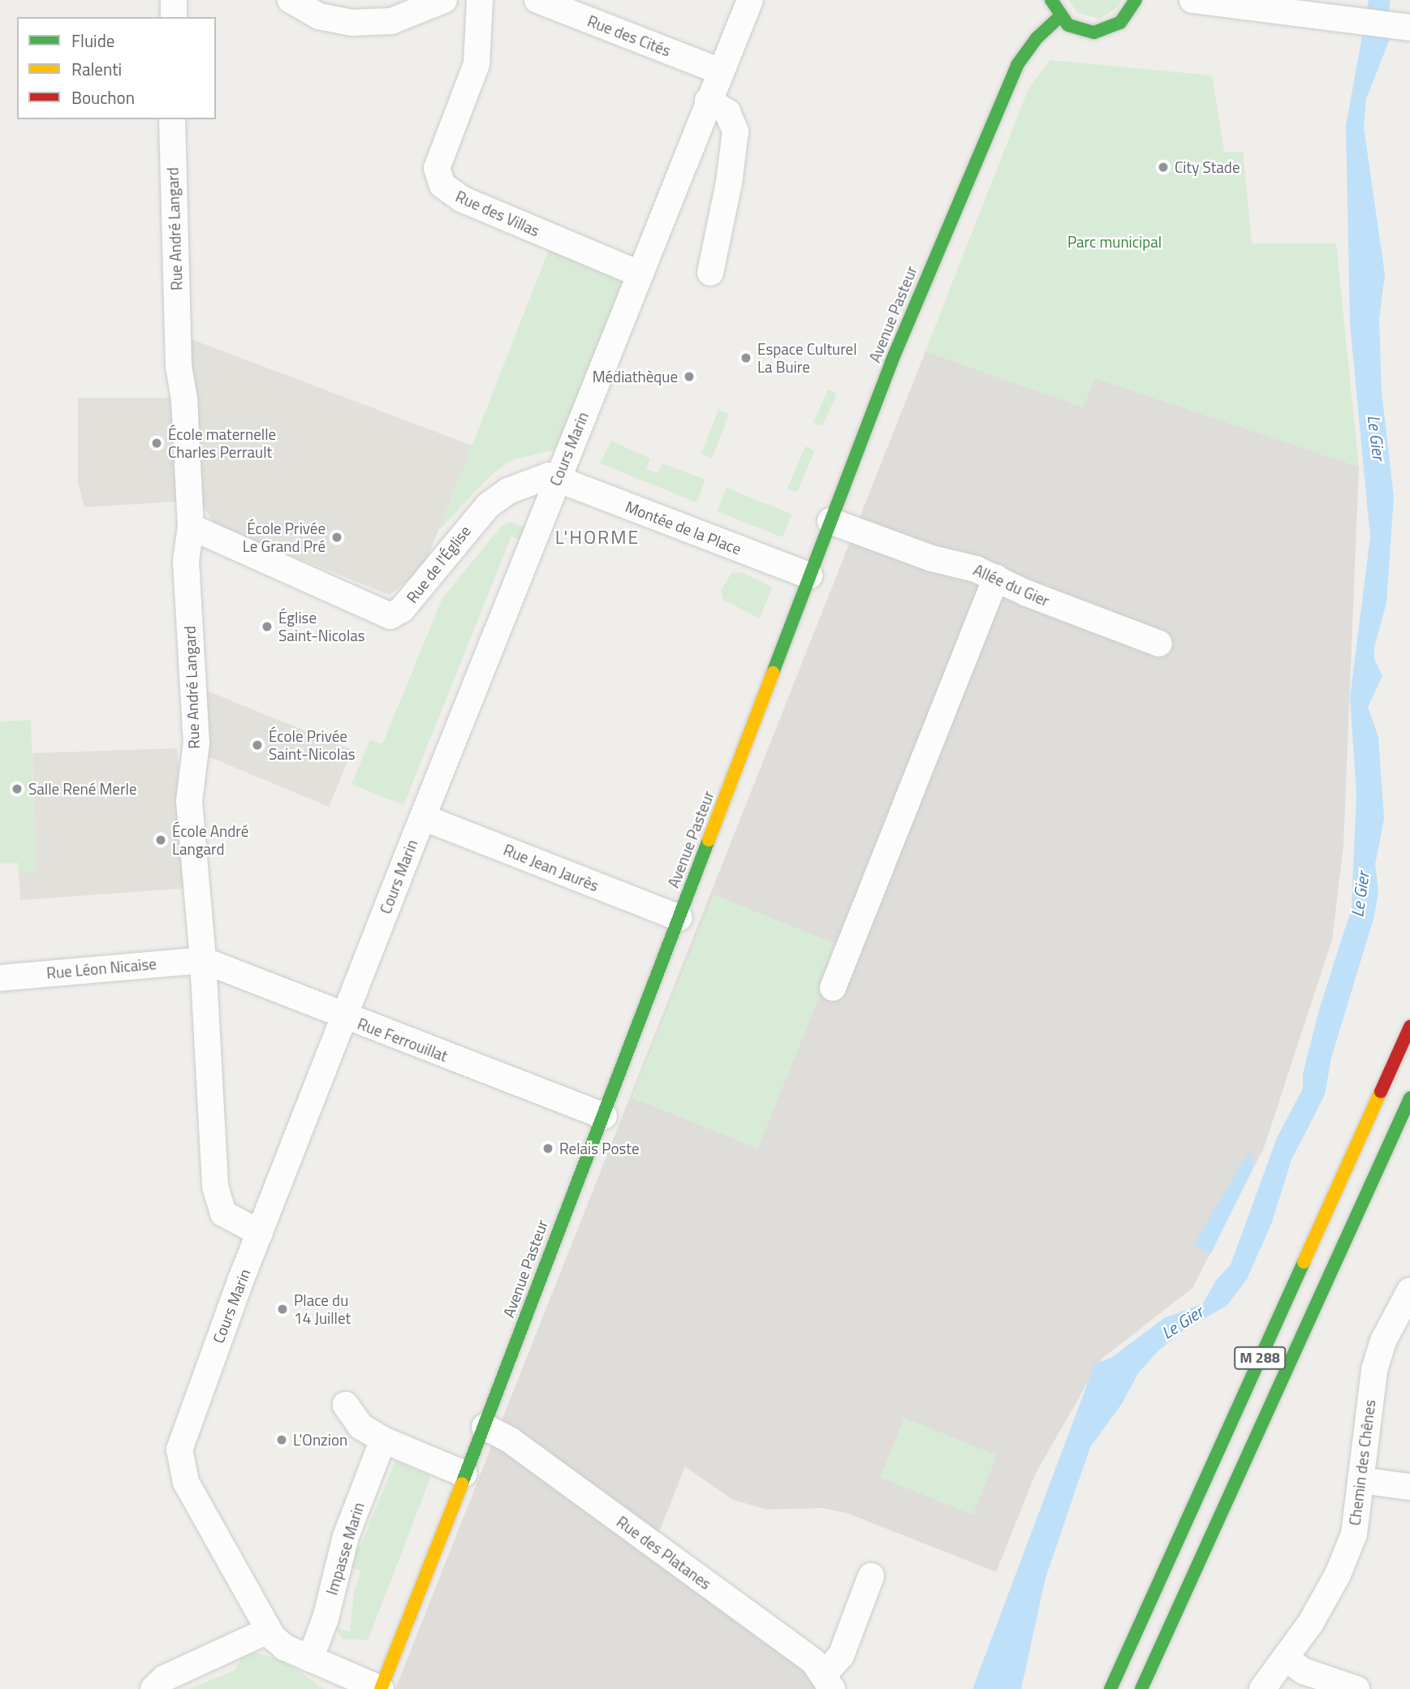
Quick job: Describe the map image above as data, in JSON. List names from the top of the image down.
{
  "streets": {
    "main road": ["Avenue Pasteur", "M 288"],
    "street": [
      "Rue des Cités",
      "Rue des Villas",
      "Rue André Langard",
      "Cours Marin",
      "Montée de la Place",
      "Rue de l'Église",
      "Allée du Gier",
      "Rue Jean Jaurès",
      "Rue Léon Nicaise",
      "Rue Ferrouillat",
      "Chemin des Chênes",
      "Impasse Marin",
      "Rue des Platanes"
    ]
  },
  "crossings": [
    ["Rue des Cités", "Cours Marin"],
    ["Rue des Villas", "Cours Marin"],
    ["Rue André Langard", "Cours Marin"],
    ["Rue André Langard", "Rue de l'Église"],
    ["Rue André Langard", "Rue Léon Nicaise"],
    ["Rue André Langard", "Rue Ferrouillat"],
    ["Avenue Pasteur", "Cours Marin"],
    ["Avenue Pasteur", "Montée de la Place"],
    ["Avenue Pasteur", "Allée du Gier"],
    ["Avenue Pasteur", "Rue Jean Jaurès"],
    ["Avenue Pasteur", "Rue Ferrouillat"],
    ["Avenue Pasteur", "Rue des Platanes"],
    ["Cours Marin", "Montée de la Place"],
    ["Cours Marin", "Rue de l'Église"],
    ["Cours Marin", "Rue Jean Jaurès"],
    ["Cours Marin", "Rue Ferrouillat"],
    ["Cours Marin", "Impasse Marin"],
    ["Montée de la Place", "Rue de l'Église"],
    ["Rue Léon Nicaise", "Rue Ferrouillat"]
  ],
  "districts": ["L'HORME"],
  "water": ["Le Gier"],
  "parks": ["Parc municipal"],
  "places": [
    "City Stade",
    "Espace Culturel La Buire",
    "Médiathèque",
    "École maternelle Charles Perrault",
    "École Privée Le Grand Pré",
    "Église Saint-Nicolas",
    "École Privée Saint-Nicolas",
    "Salle René Merle",
    "École André Langard",
    "Relais Poste",
    "Place du 14 Juillet",
    "L'Onzion"
  ],
  "legend": ["Fluide", "Ralenti", "Bouchon"]
}
